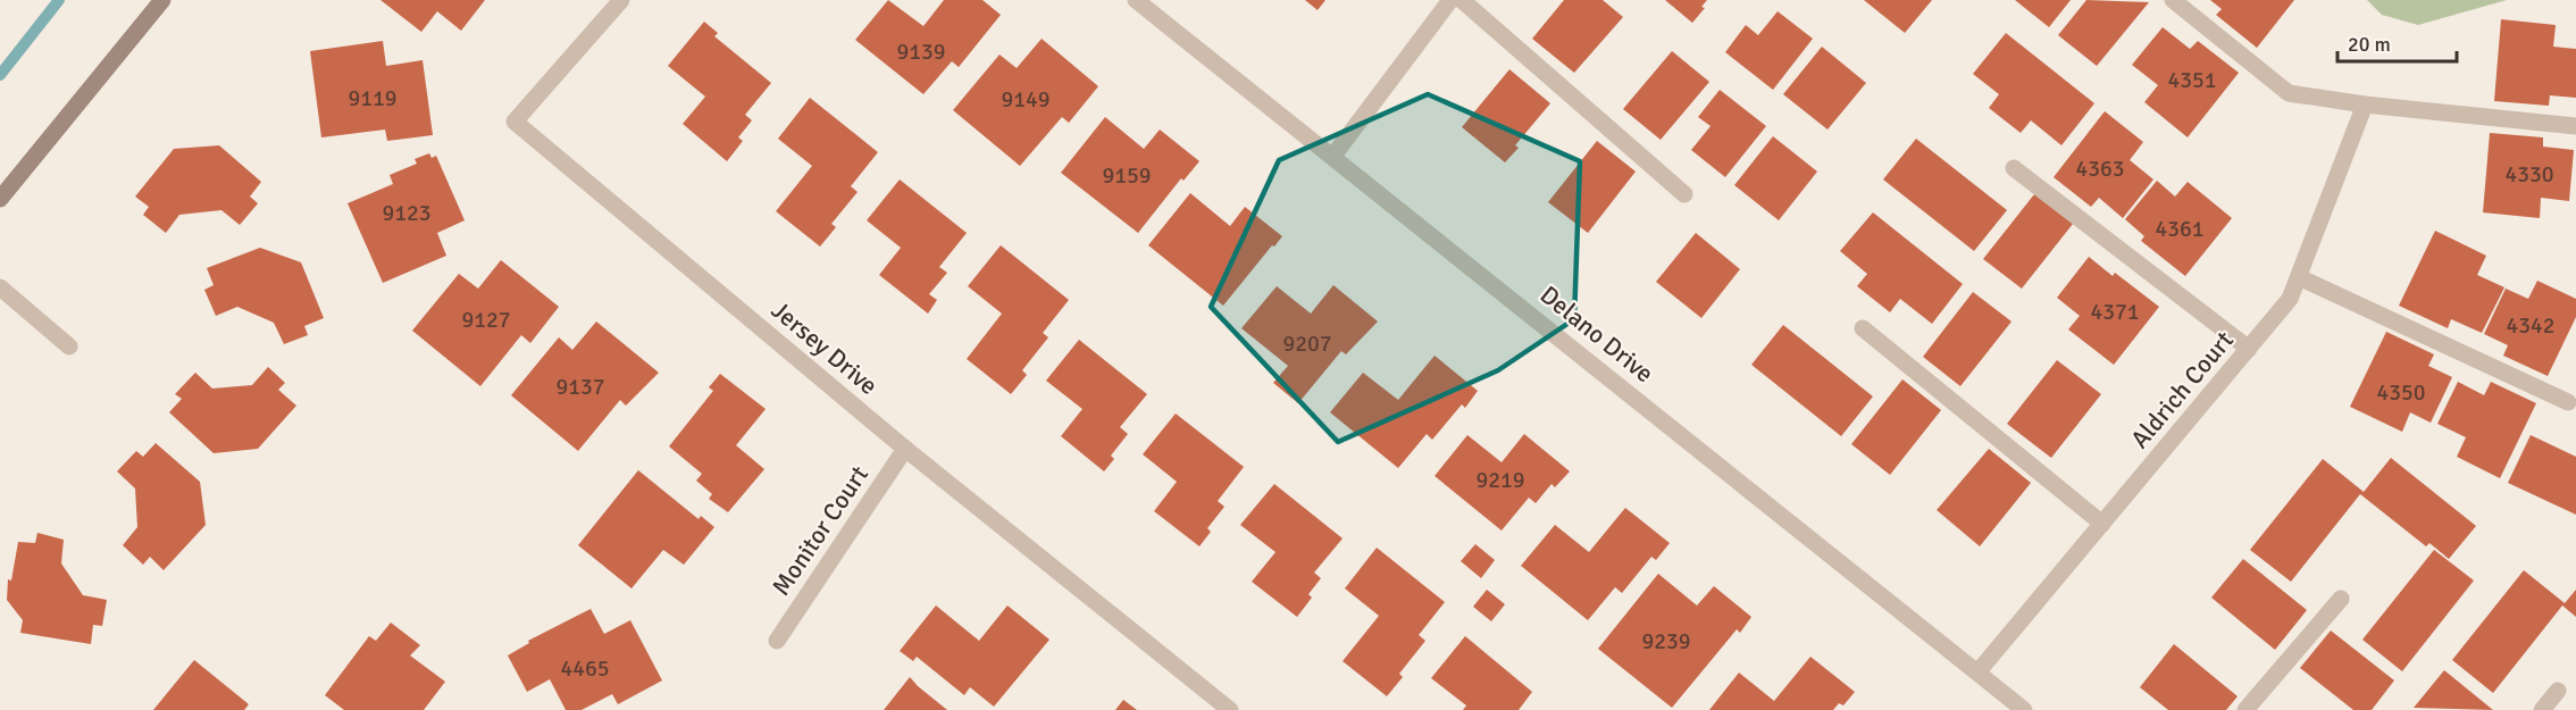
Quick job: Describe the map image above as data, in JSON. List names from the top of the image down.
{
  "streets": {
    "street": [
      "Delano Drive",
      "Jersey Drive",
      "Aldrich Court",
      "Monitor Court"
    ]
  },
  "crossings": [
    ["Delano Drive", "Aldrich Court"],
    ["Jersey Drive", "Monitor Court"]
  ],
  "house_numbers": [
    "9139",
    "4351",
    "9119",
    "9149",
    "4363",
    "4330",
    "9159",
    "9123",
    "4361",
    "4371",
    "9127",
    "4342",
    "9207",
    "9137",
    "4350",
    "9219",
    "9239",
    "4465"
  ],
  "scale_bar": "20 m"
}
